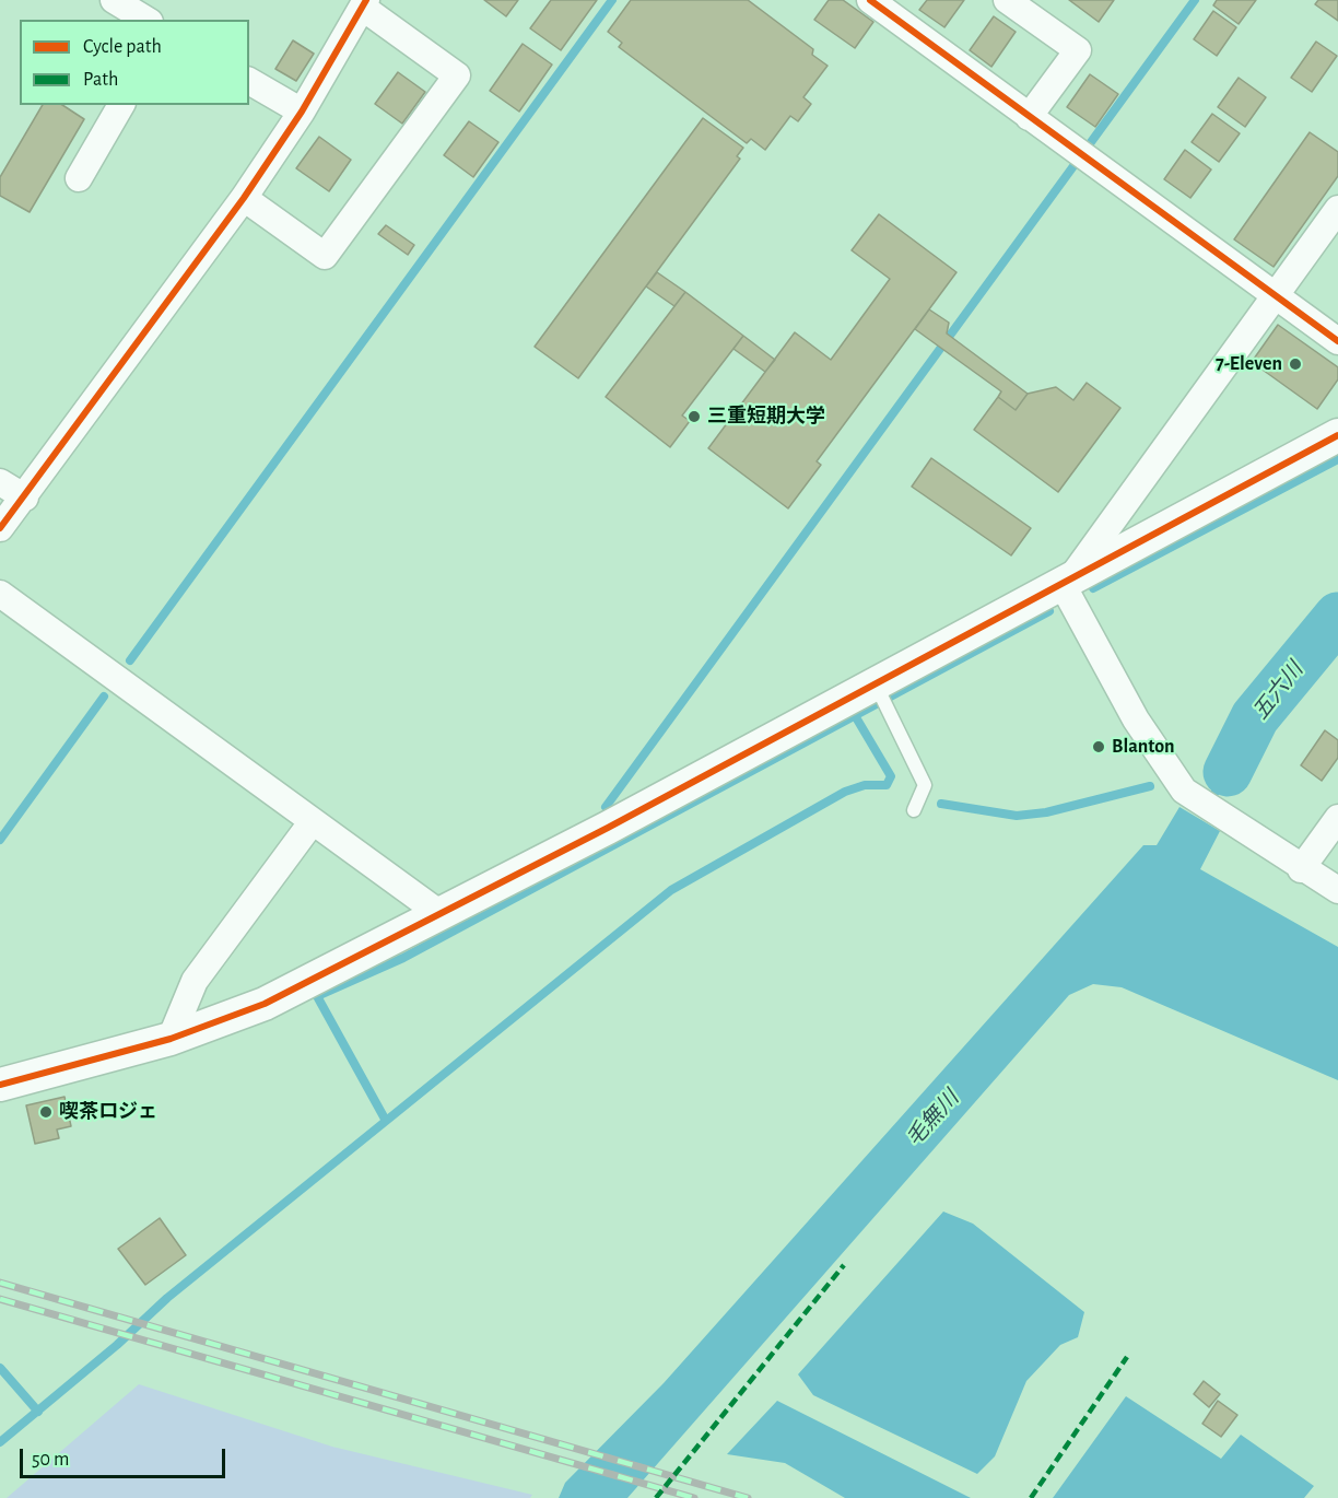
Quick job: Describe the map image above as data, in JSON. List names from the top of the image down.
{
  "water": ["五六川", "毛無川"],
  "places": [
    "7-Eleven",
    "三重短期大学",
    "Blanton",
    "喫茶ロジェ"
  ],
  "legend": ["Cycle path", "Path"],
  "scale_bar": "50 m"
}
